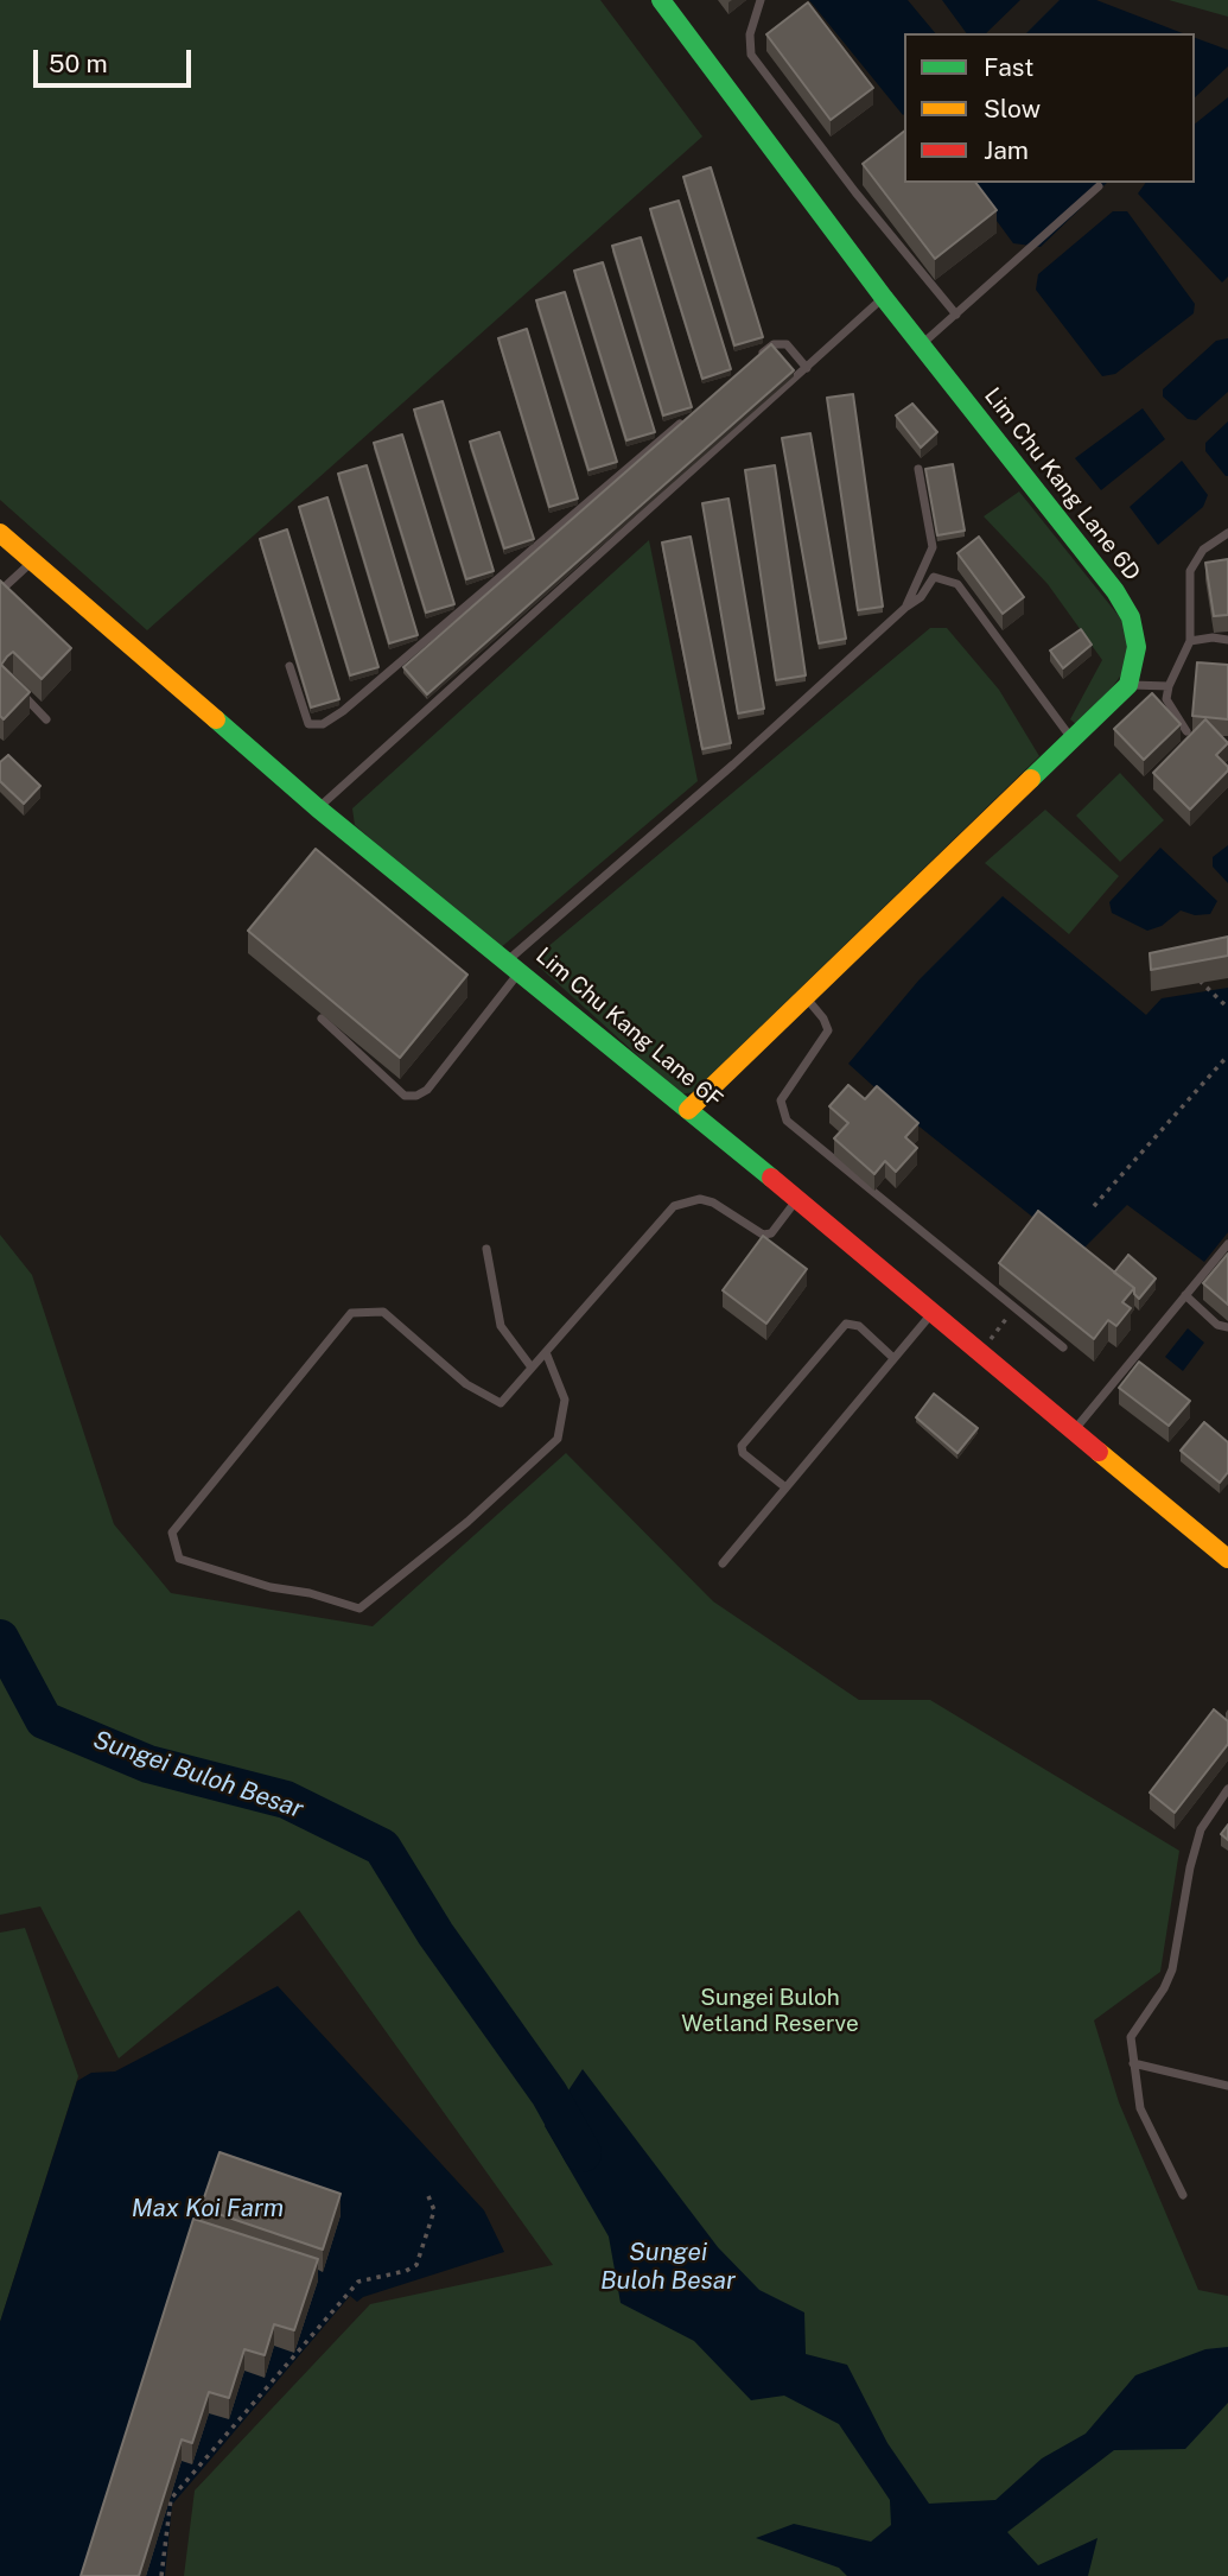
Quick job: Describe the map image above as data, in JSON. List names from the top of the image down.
{
  "streets": {
    "street": ["Lim Chu Kang Lane 6D", "Lim Chu Kang Lane 6F"]
  },
  "water": ["Sungei Buloh Besar", "Max Koi Farm"],
  "parks": ["Sungei Buloh Wetland Reserve"],
  "legend": ["Fast", "Slow", "Jam"],
  "scale_bar": "50 m"
}
